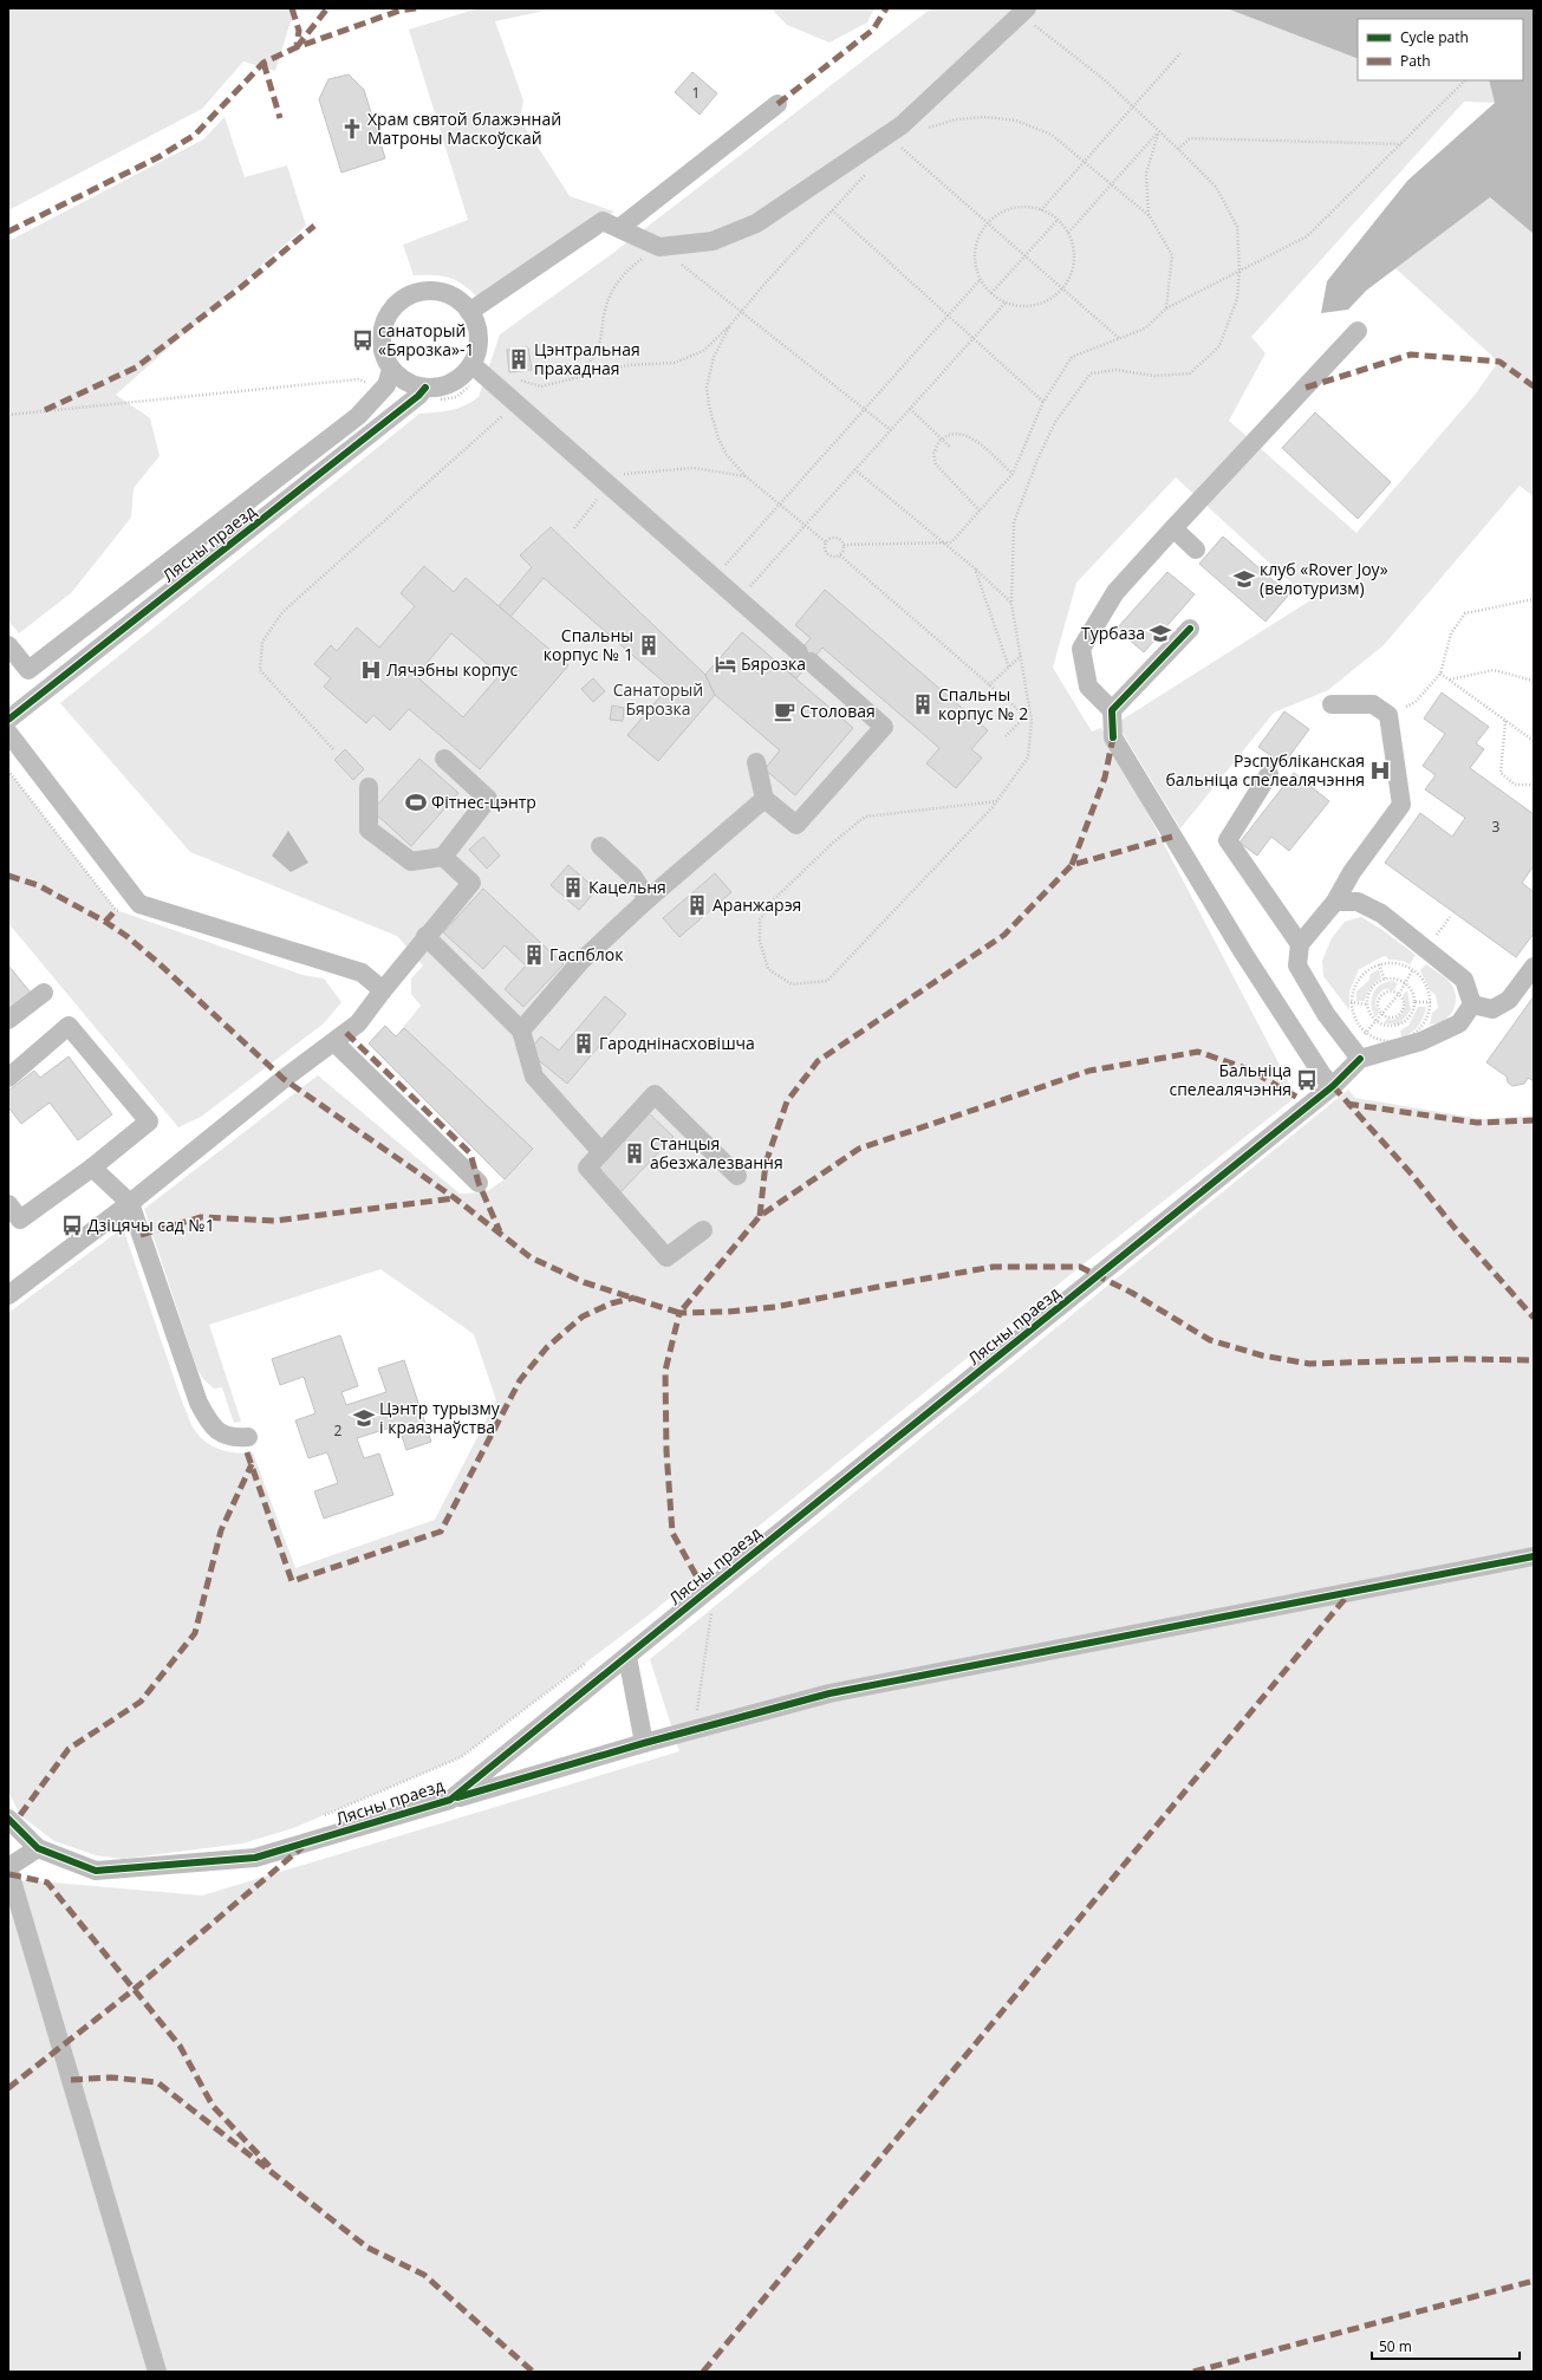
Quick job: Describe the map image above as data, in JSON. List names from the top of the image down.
{
  "streets": {
    "street": ["Лясны праезд"]
  },
  "parks": ["Санаторый Бярозка"],
  "places": {
    "church": ["Храм святой блажэннай Матроны Маскоўскай"],
    "bus stop": ["санаторый «Бярозка»-1", "Бальніца спелеалячэння", "Дзіцячы сад №1"],
    "building": [
      "Цэнтральная прахадная",
      "Спальны корпус № 1",
      "Спальны корпус № 2",
      "Кацельня",
      "Аранжарэя",
      "Гаспблок",
      "Гароднінасховішча",
      "Станцыя абезжалезвання"
    ],
    "school or university": ["клуб «Rover Joy» (велотуризм)", "Турбаза", "Цэнтр турызму і краязнаўства"],
    "hotel": ["Бярозка"],
    "hospital": ["Лячэбны корпус", "Рэспубліканская бальніца спелеалячэння"],
    "cafe": ["Столовая"],
    "sports": ["Фітнес-цэнтр"]
  },
  "house_numbers": ["1", "3", "2"],
  "legend": ["Cycle path", "Path"],
  "scale_bar": "50 m"
}
